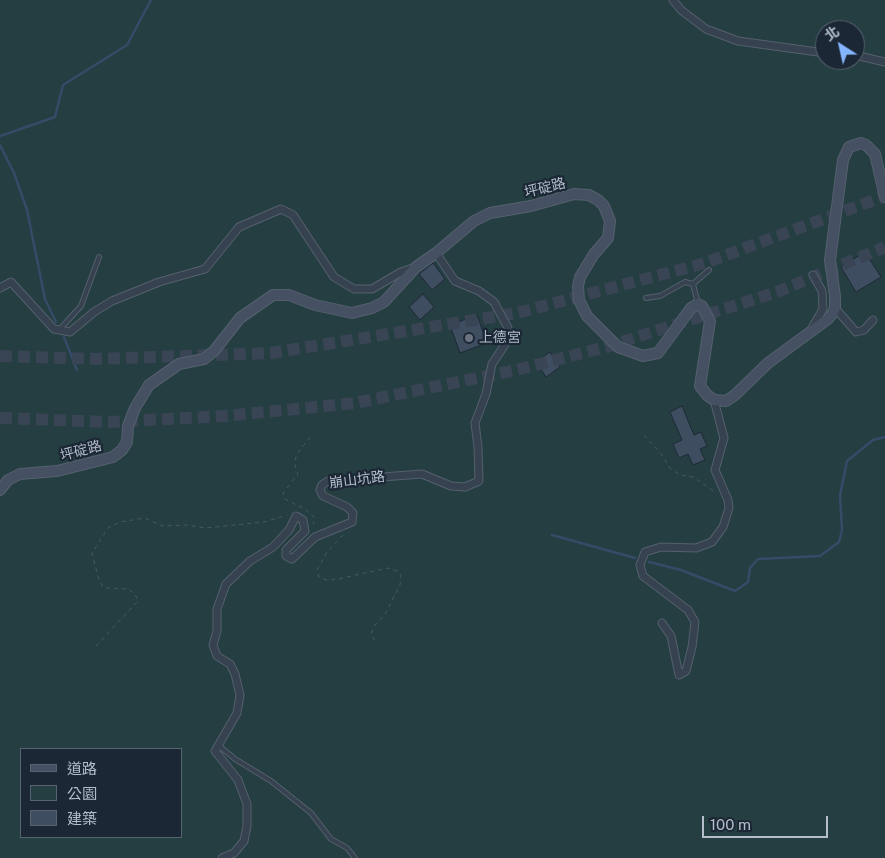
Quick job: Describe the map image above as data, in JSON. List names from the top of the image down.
{
  "streets": {
    "main road": ["坪碇路"],
    "street": ["崩山坑路"]
  },
  "crossings": [
    ["坪碇路", "崩山坑路"]
  ],
  "places": ["上德宮"],
  "legend": ["道路", "公園", "建築"],
  "scale_bar": "100 m",
  "north": "top left"
}
